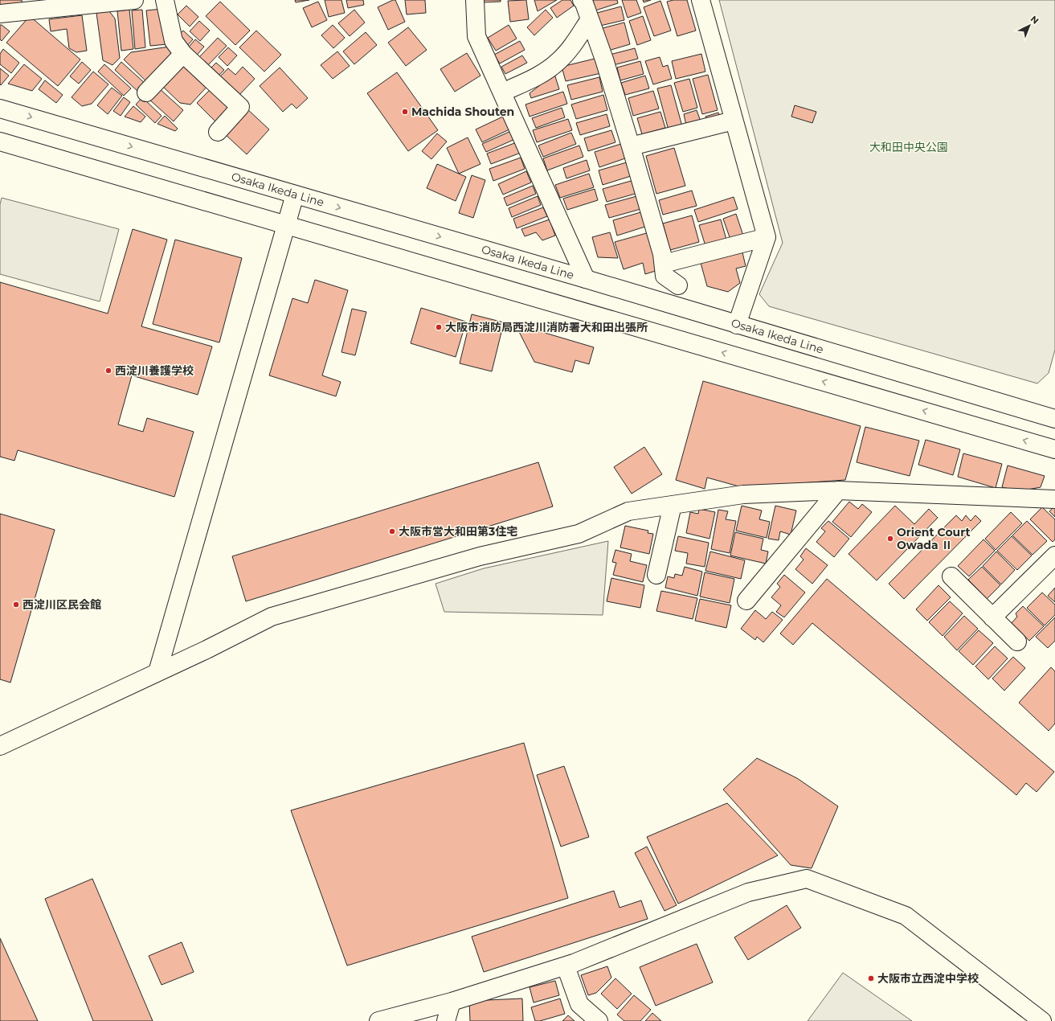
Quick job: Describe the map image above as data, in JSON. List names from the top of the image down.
{
  "streets": {
    "street": ["Osaka Ikeda Line"]
  },
  "parks": ["大和田中央公園"],
  "places": [
    "Machida Shouten",
    "大阪市消防局西淀川消防署大和田出張所",
    "西淀川養護学校",
    "大阪市営大和田第3住宅",
    "Orient Court Owada Ⅱ",
    "西淀川区民会館",
    "大阪市立西淀中学校"
  ],
  "north": "top right"
}
